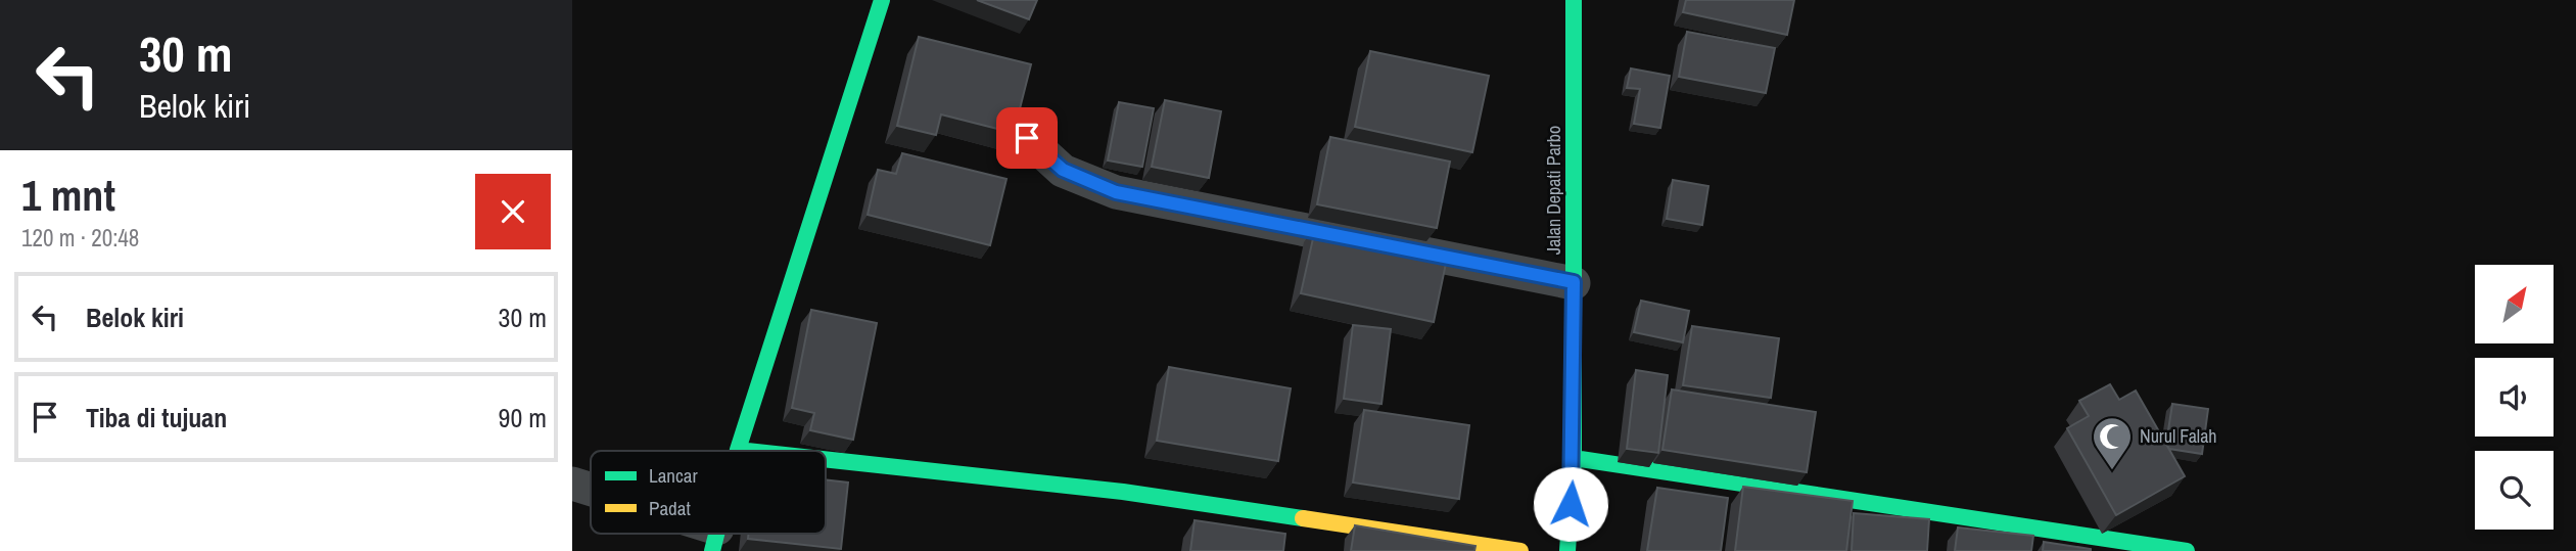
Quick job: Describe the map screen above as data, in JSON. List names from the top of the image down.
{
  "streets": {
    "street": ["Jalan Depati Parbo"]
  },
  "places": {
    "mosque": ["Nurul Falah"]
  },
  "legend": ["Lancar", "Padat"],
  "north": "top right",
  "page": {
    "turn": ["30 m", "Belok kiri"],
    "heading": ["1 mnt", "120 m · 20:48"],
    "list": [
      {
        "name": "Belok kiri",
        "value": "30 m"
      },
      {
        "name": "Tiba di tujuan",
        "value": "90 m"
      }
    ]
  }
}
